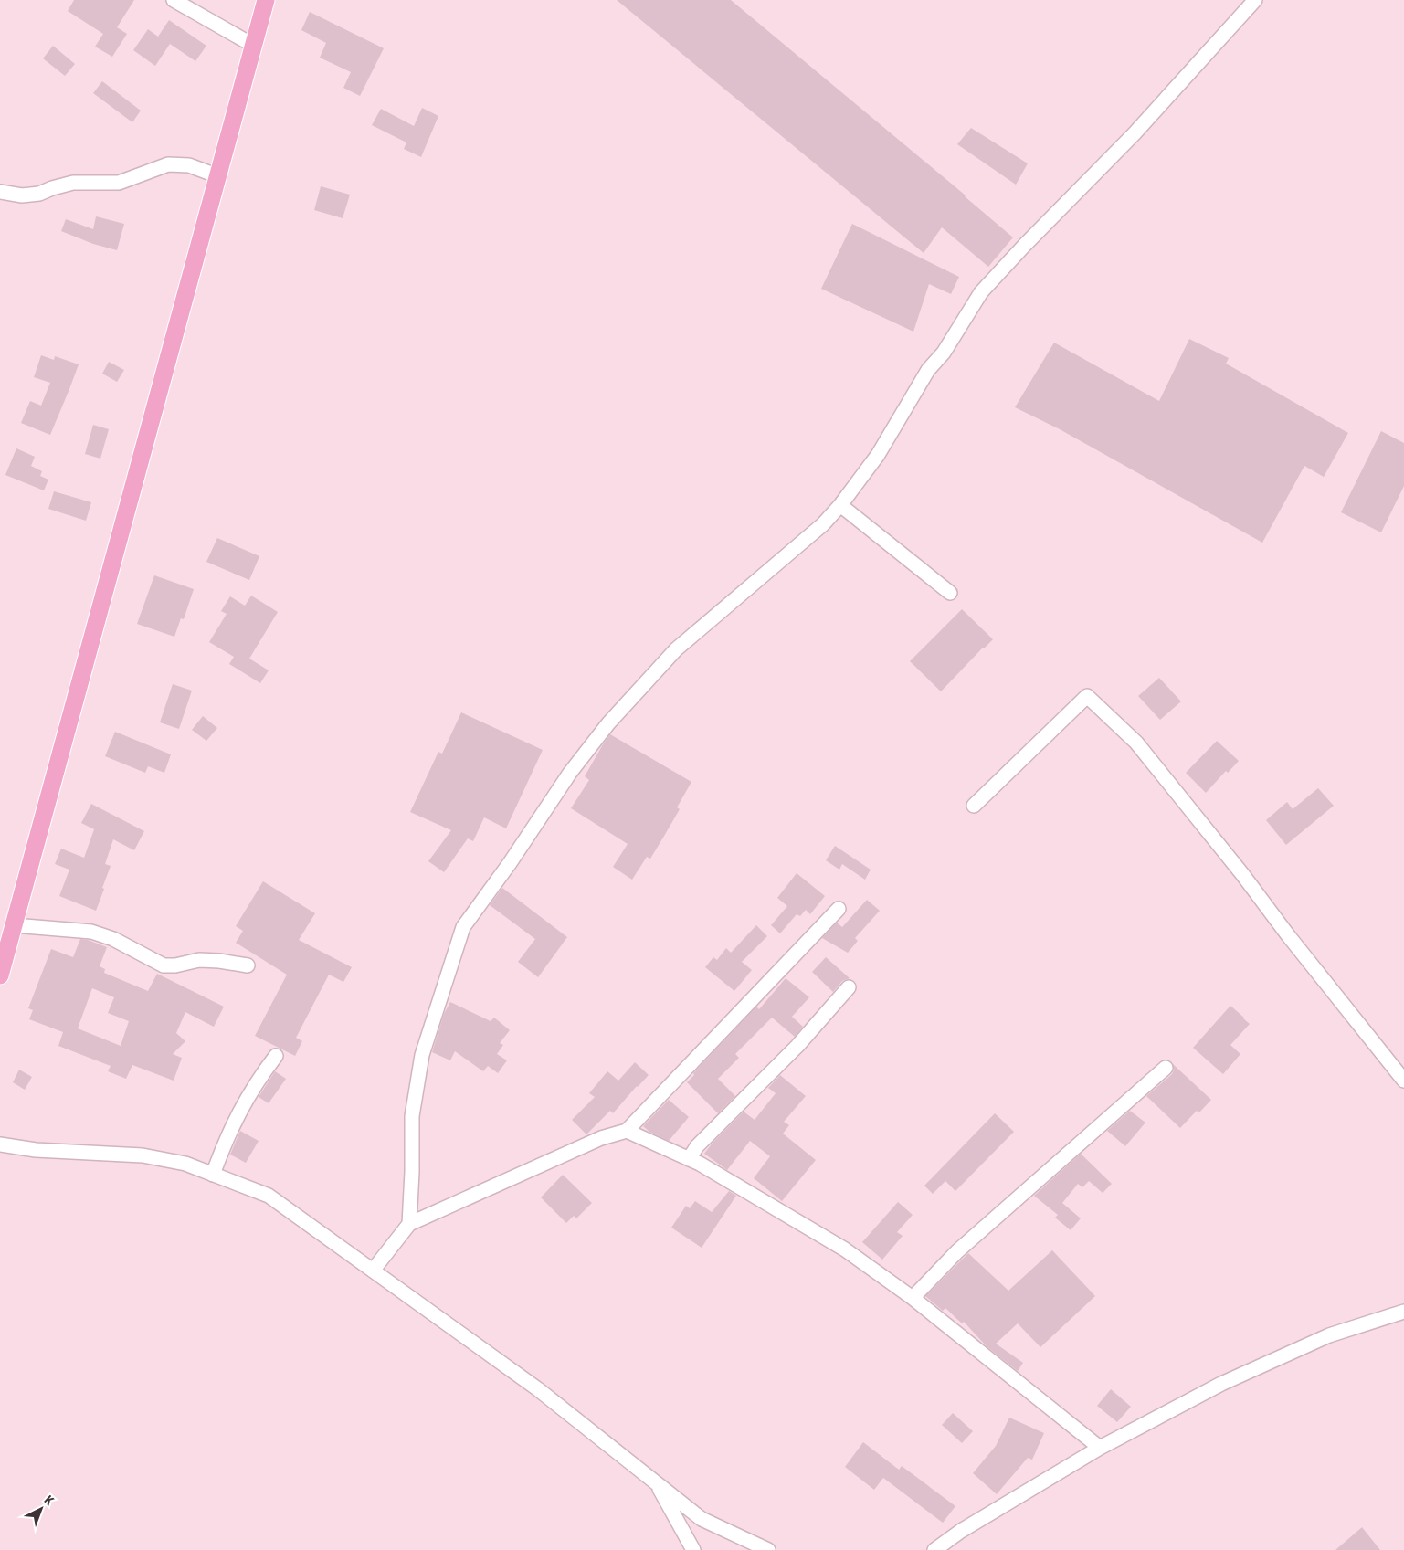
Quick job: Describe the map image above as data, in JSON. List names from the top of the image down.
{
  "north": "top right"
}
